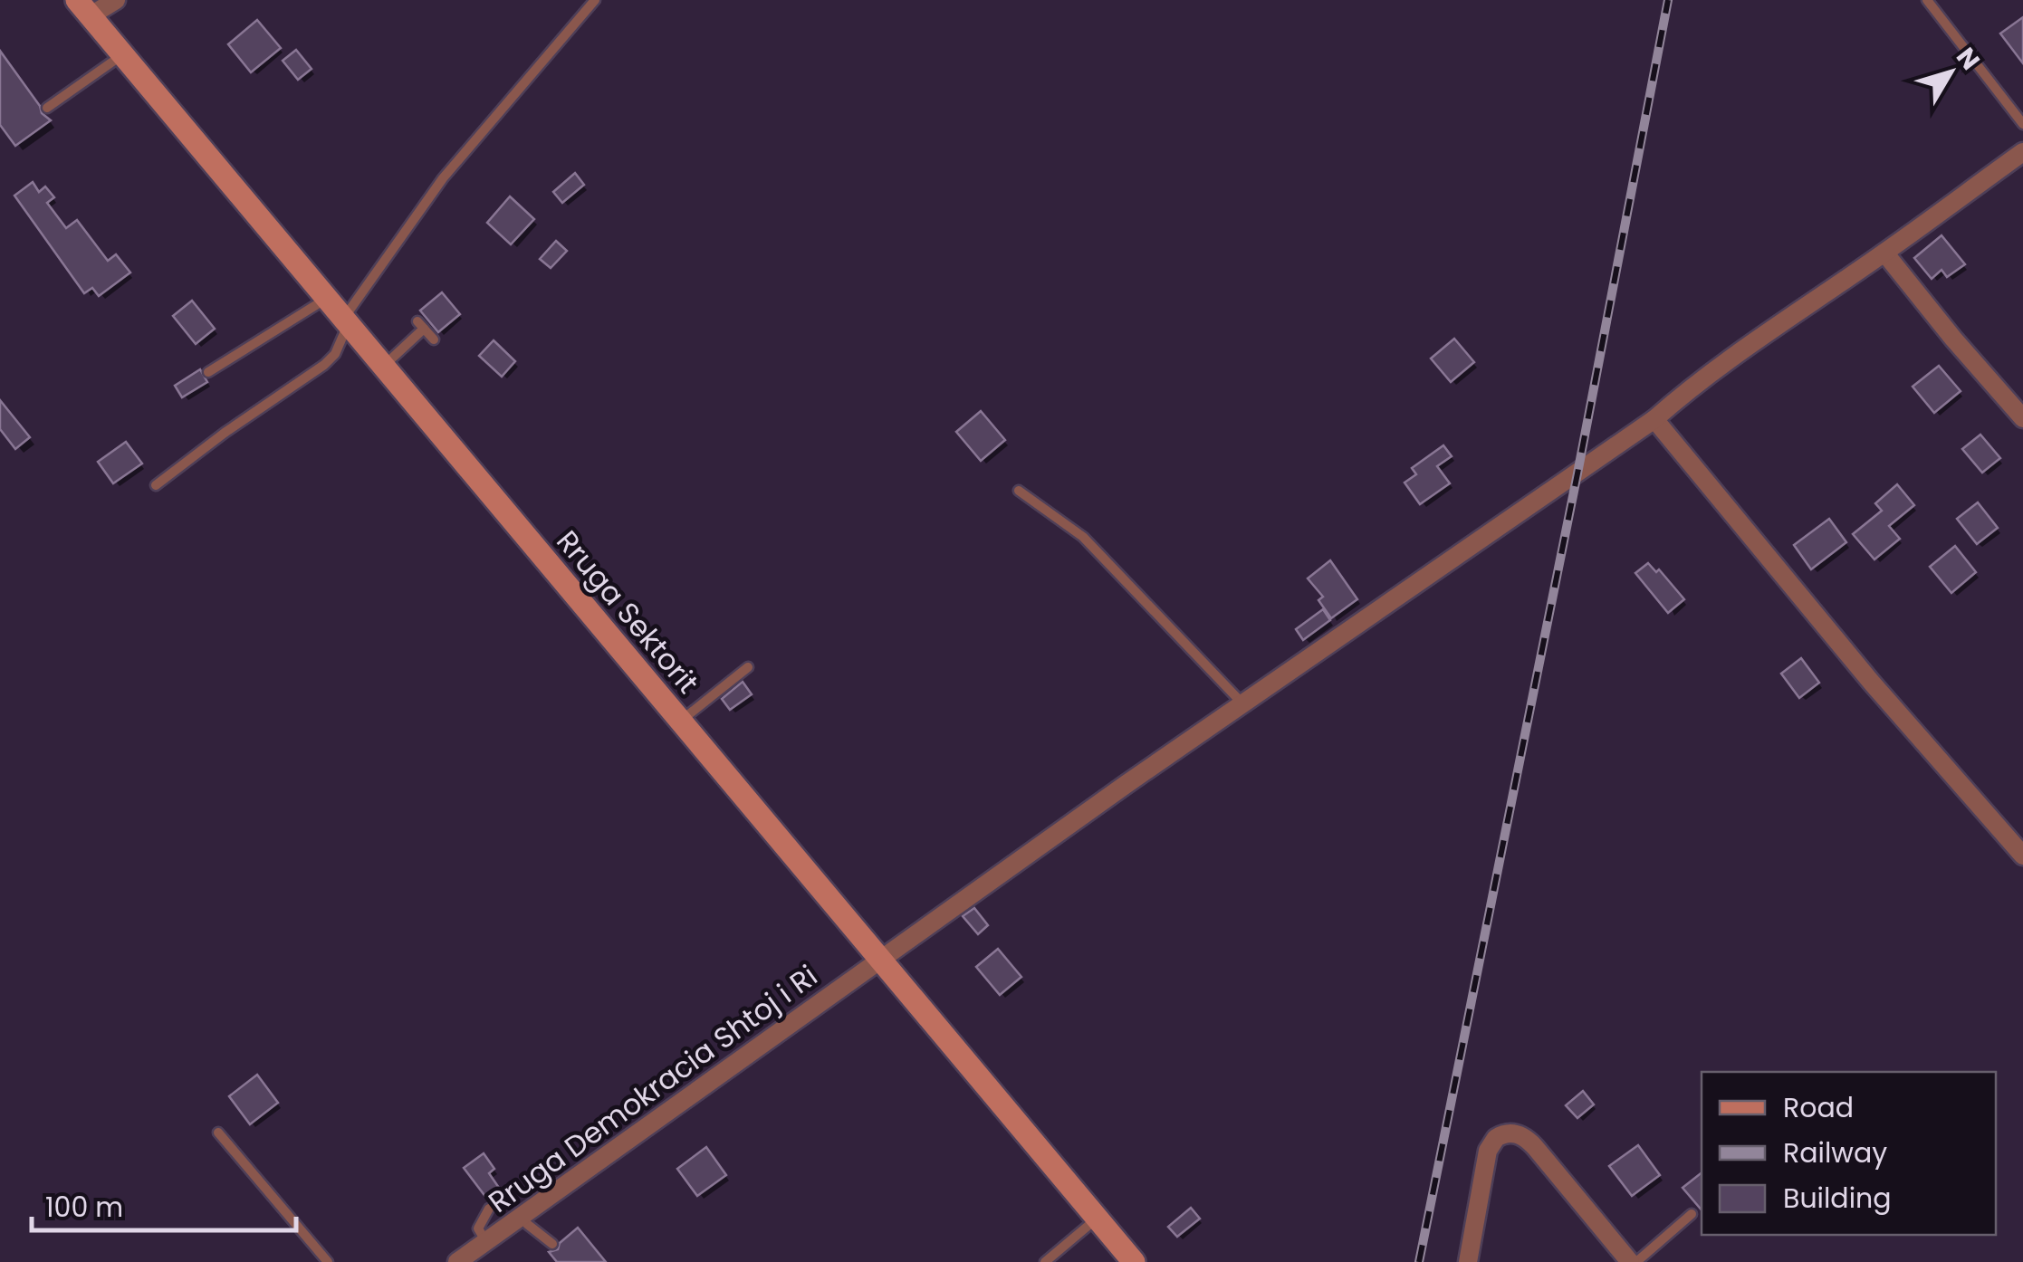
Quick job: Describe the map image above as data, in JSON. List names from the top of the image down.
{
  "streets": {
    "street": ["Rruga Sektorit", "Rruga Demokracia Shtoj i Ri"]
  },
  "crossings": [
    ["Rruga Sektorit", "Rruga Demokracia Shtoj i Ri"]
  ],
  "legend": ["Road", "Railway", "Building"],
  "scale_bar": "100 m",
  "north": "top right"
}
